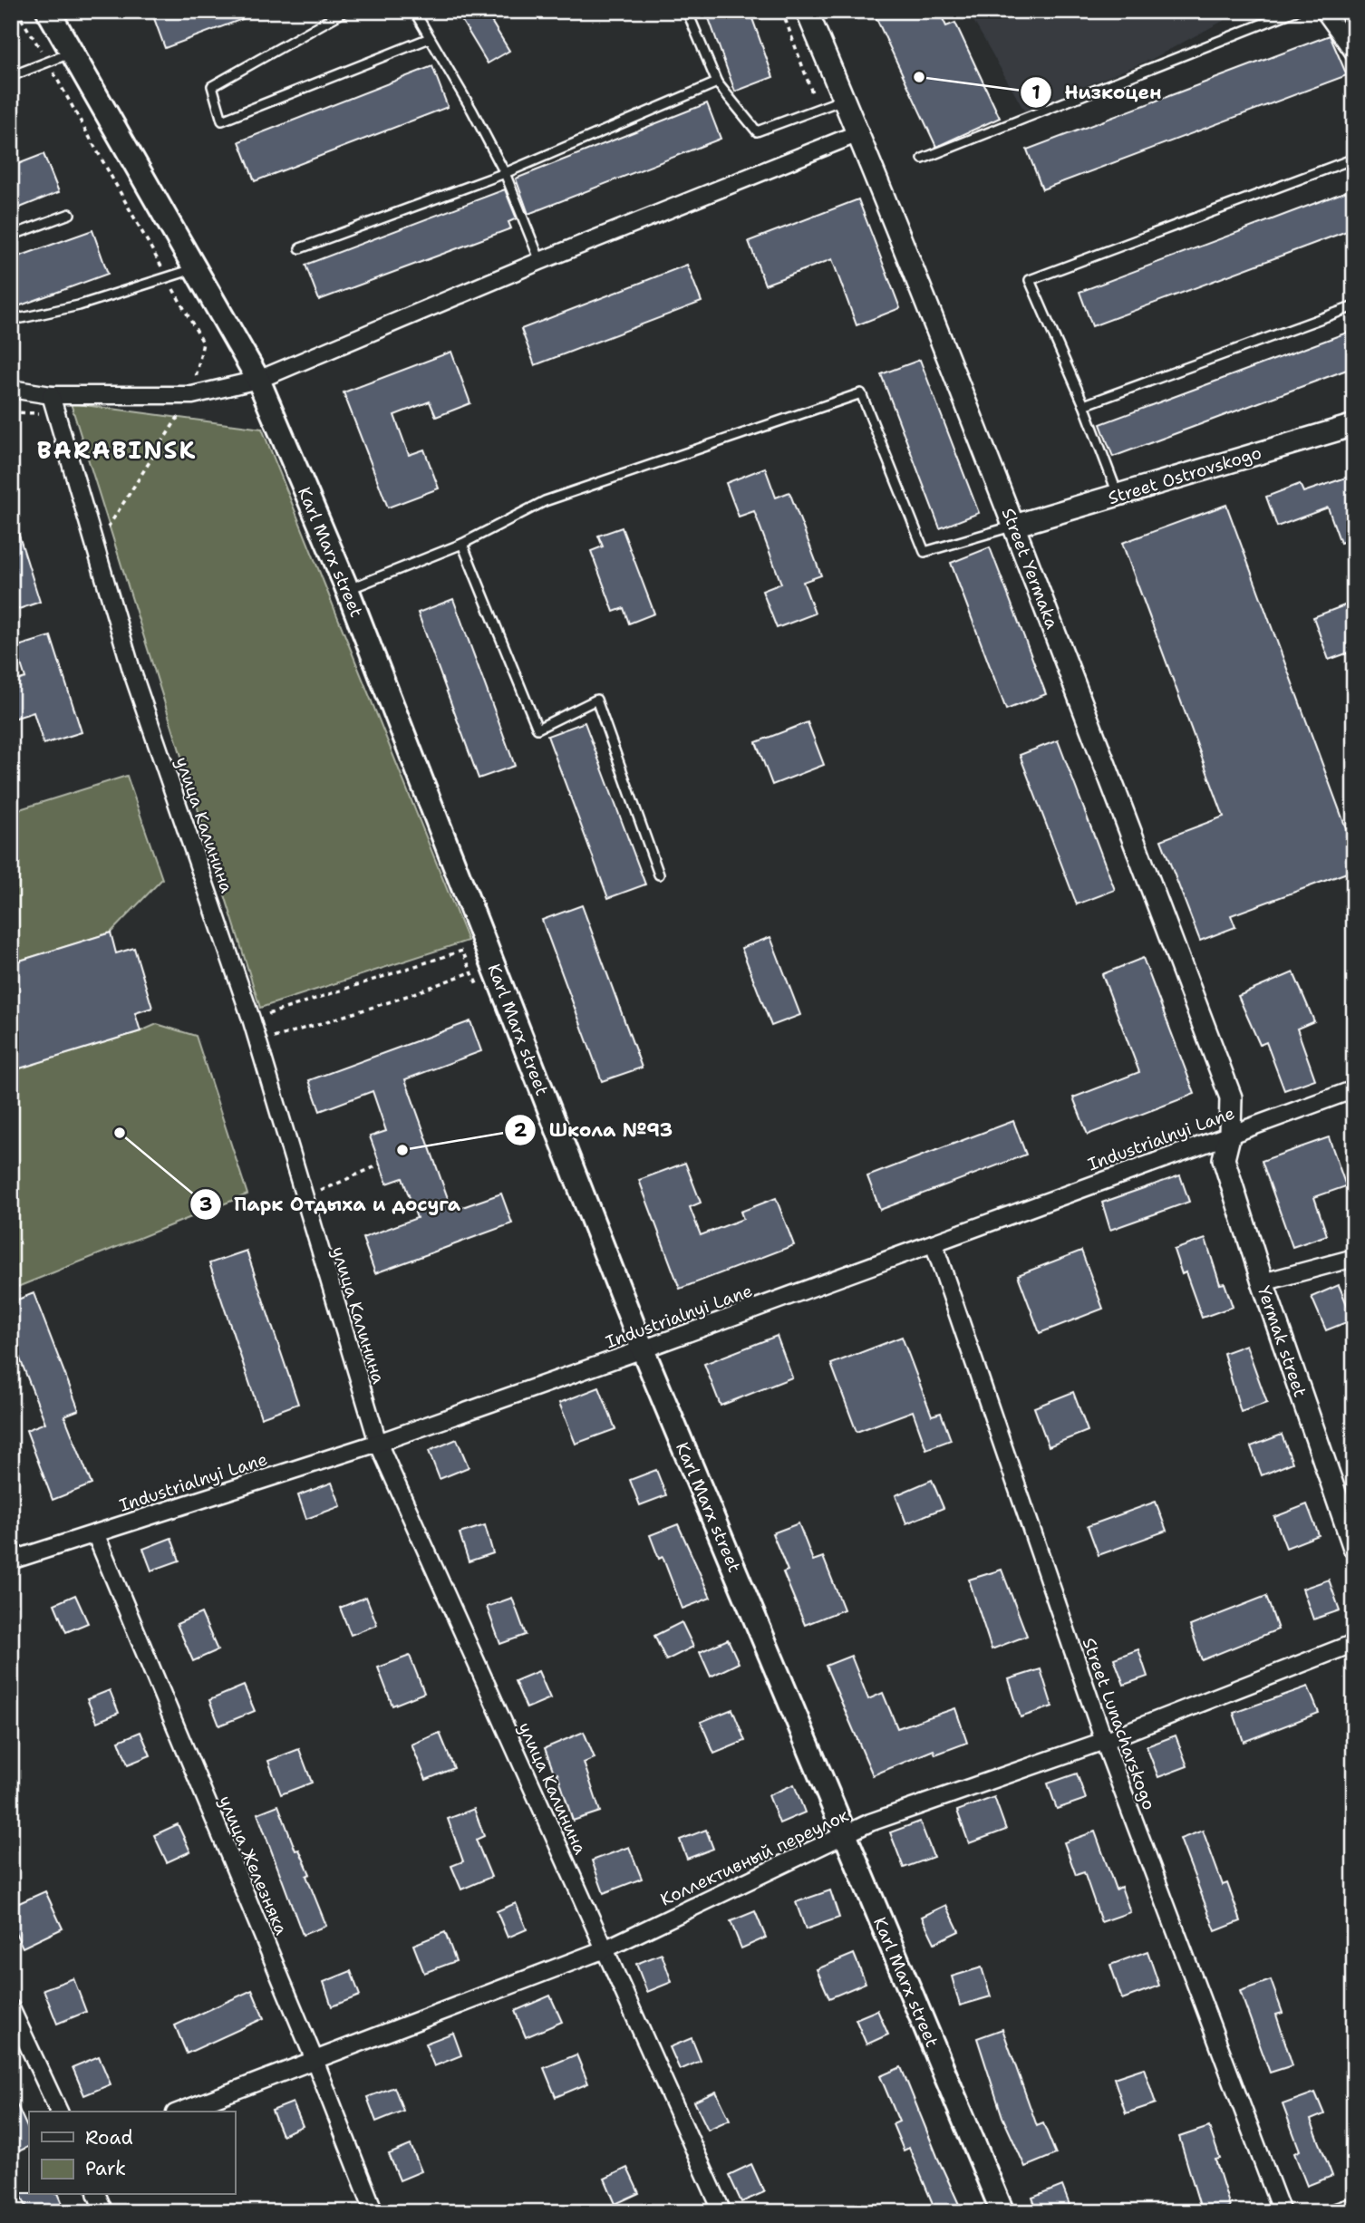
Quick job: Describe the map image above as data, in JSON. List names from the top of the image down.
{
  "streets": {
    "main road": ["Karl Marx street"],
    "street": [
      "Street Ostrovskogo",
      "Street Yermaka",
      "улица Калинина",
      "Industrialnyi Lane",
      "Yermak street",
      "Street Lunacharskogo",
      "Коллективный переулок",
      "улица Железняка"
    ]
  },
  "crossings": [
    ["Street Ostrovskogo", "Street Yermaka"],
    ["Karl Marx street", "Industrialnyi Lane"],
    ["Karl Marx street", "Коллективный переулок"],
    ["Street Yermaka", "Industrialnyi Lane"],
    ["Street Yermaka", "Yermak street"],
    ["улица Калинина", "Industrialnyi Lane"],
    ["улица Калинина", "Коллективный переулок"],
    ["Industrialnyi Lane", "Yermak street"],
    ["Industrialnyi Lane", "Street Lunacharskogo"],
    ["Industrialnyi Lane", "улица Железняка"],
    ["Street Lunacharskogo", "Коллективный переулок"],
    ["Коллективный переулок", "улица Железняка"]
  ],
  "districts": ["BARABINSK"],
  "places": ["Низкоцен", "Парк Отдыха и досуга", "Школа №93"],
  "legend": ["Road", "Park"]
}
